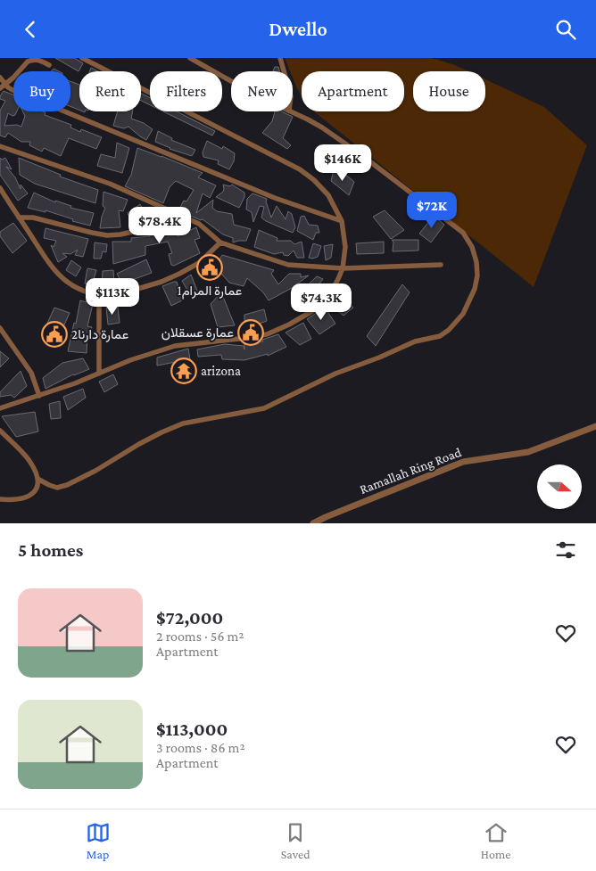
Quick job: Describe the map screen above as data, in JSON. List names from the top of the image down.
{
  "streets": {
    "street": ["Ramallah Ring Road"]
  },
  "places": {
    "public building": ["عمارة المرام1", "عمارة عسقلان", "عمارة دارنا2"],
    "temple": ["arizona"]
  },
  "north": "right",
  "page": {
    "header": "Dwello",
    "chip": [
      "Buy",
      "Rent",
      "Filters",
      "New",
      "Apartment",
      "House"
    ],
    "price": [
      "$146K",
      "$72K",
      "$78.4K",
      "$113K",
      "$74.3K"
    ],
    "heading": "5 homes",
    "list": [
      {
        "name": "$72,000",
        "note": "2 rooms · 56 m² · Apartment"
      },
      {
        "name": "$113,000",
        "note": "3 rooms · 86 m² · Apartment"
      }
    ],
    "tabs": ["Map", "Saved", "Home"]
  }
}
